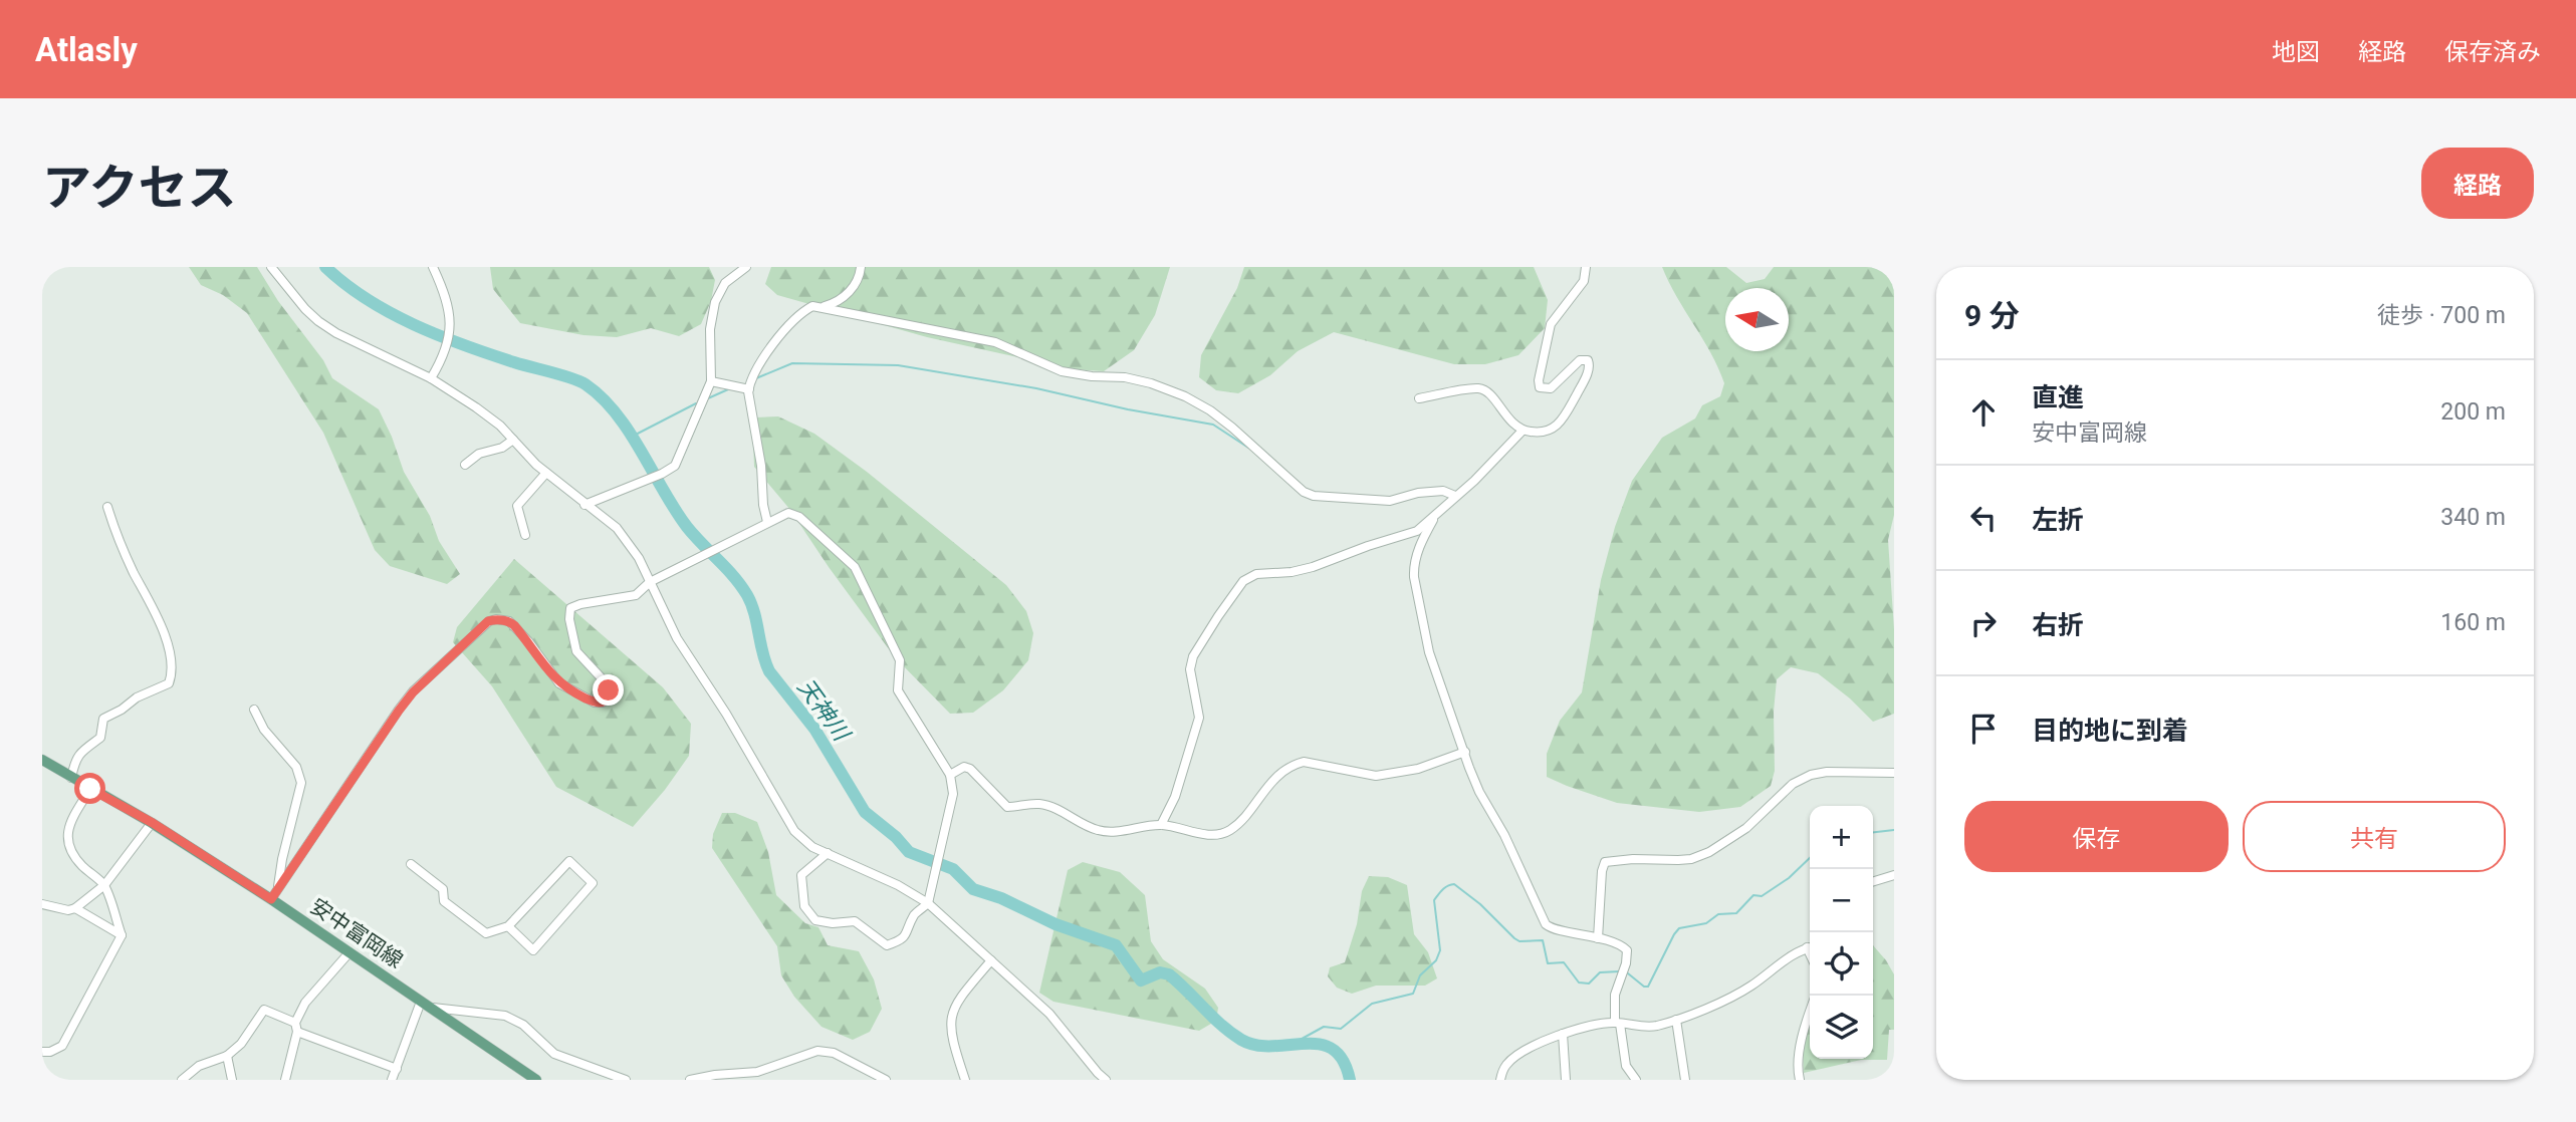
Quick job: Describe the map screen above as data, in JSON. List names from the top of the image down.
{
  "streets": {
    "main road": ["安中富岡線"]
  },
  "water": ["天神川"],
  "north": "left",
  "page": {
    "header": "Atlasly",
    "nav": ["地図", "経路", "保存済み"],
    "title": "アクセス",
    "buttons": [
      "経路",
      ["保存", "共有"]
    ],
    "heading": ["9 分", "徒歩 · 700 m"],
    "list": [
      ["直進", "安中富岡線", "200 m"],
      ["左折", "340 m"],
      ["右折", "160 m"],
      "目的地に到着"
    ],
    "map_buttons": ["+", "−"]
  }
}
